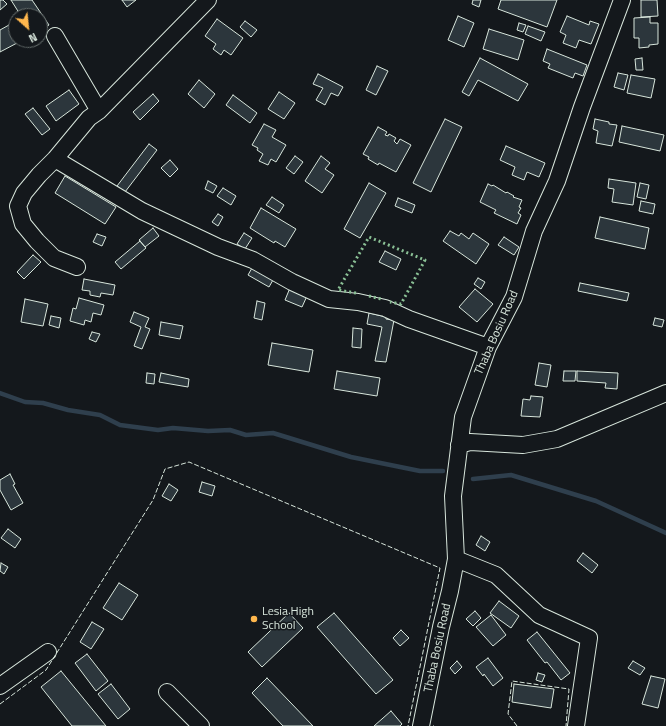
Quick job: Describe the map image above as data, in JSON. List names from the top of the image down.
{
  "streets": {
    "street": ["Thaba Bosiu Road"]
  },
  "places": ["Lesia High School"],
  "north": "bottom right"
}
